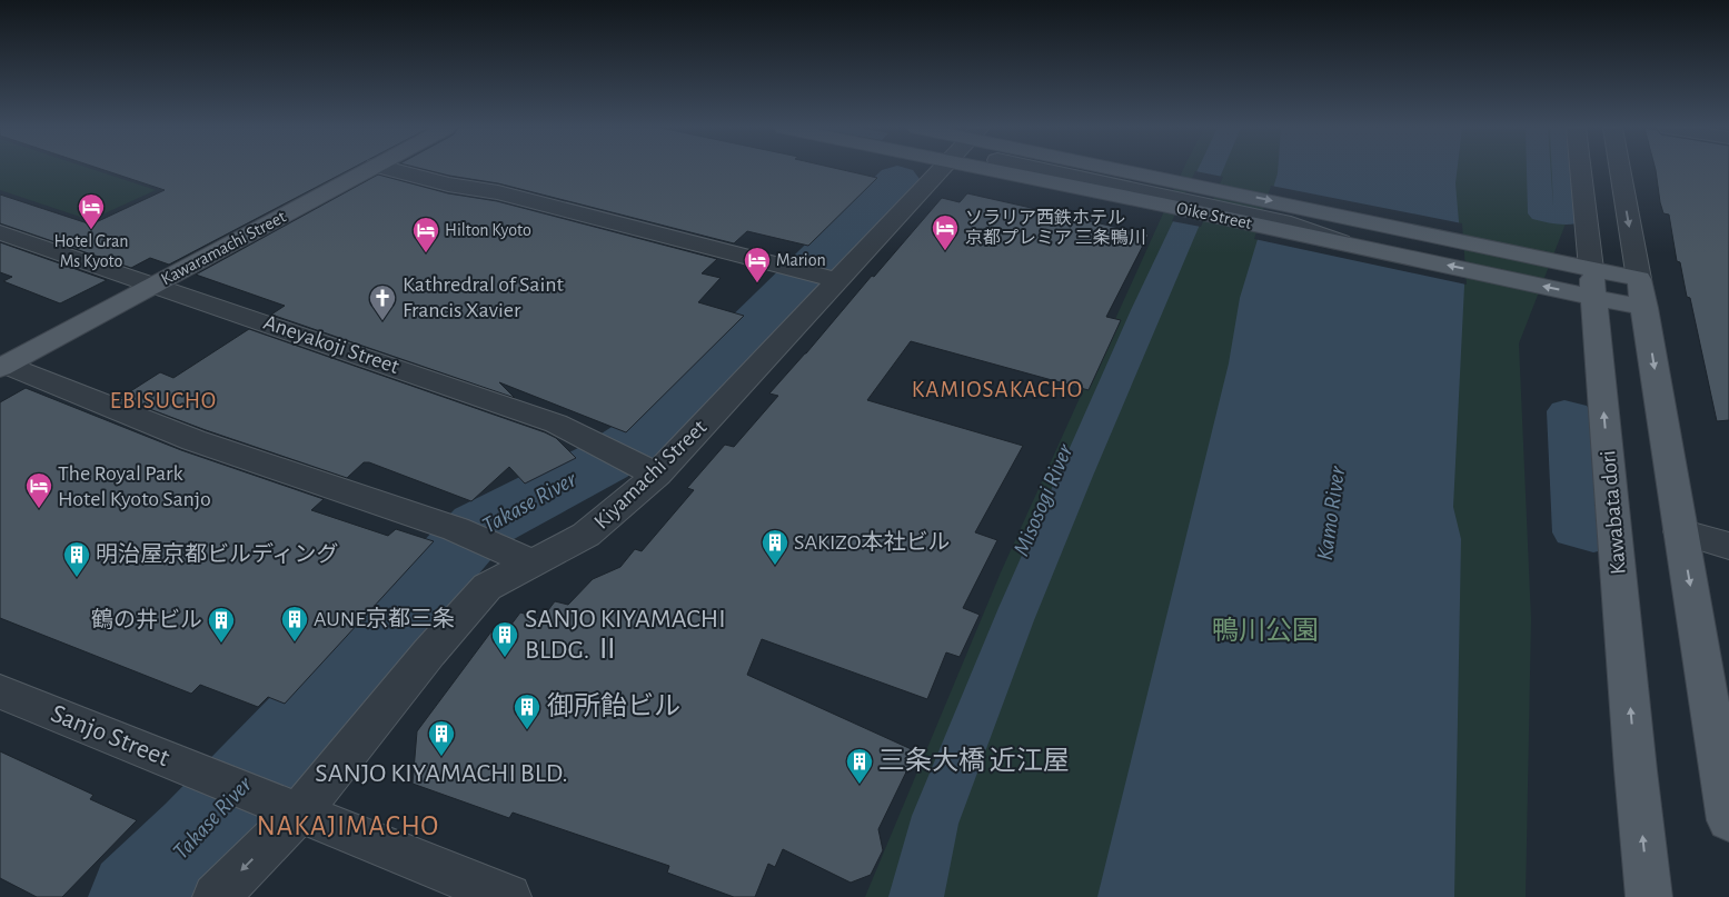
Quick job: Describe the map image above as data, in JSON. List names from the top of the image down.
{
  "streets": {
    "main road": ["Oike Street", "Kawaramachi Street", "Kawabata dori"],
    "street": ["Aneyakoji Street", "Kiyamachi Street", "Sanjo Street"]
  },
  "crossings": [
    ["Oike Street", "Kawabata dori"],
    ["Kawaramachi Street", "Aneyakoji Street"],
    ["Aneyakoji Street", "Kiyamachi Street"],
    ["Kiyamachi Street", "Sanjo Street"]
  ],
  "one_way": ["Kawabata dori"],
  "districts": ["KAMIOSAKACHO", "EBISUCHO", "NAKAJIMACHO"],
  "water": ["Misosogi River", "Takase River", "Kamo River"],
  "parks": ["鴨川公園"],
  "places": {
    "hotel": [
      "Hotel Gran Ms Kyoto",
      "ソラリア西鉄ホテル 京都プレミア 三条鴨川",
      "Hilton Kyoto",
      "Marion",
      "The Royal Park Hotel Kyoto Sanjo"
    ],
    "church": ["Kathredral of Saint Francis Xavier"],
    "building": [
      "SAKIZO本社ビル",
      "明治屋京都ビルディング",
      "AUNE京都三条",
      "鶴の井ビル",
      "SANJO KIYAMACHI BLDG. Ⅱ",
      "御所飴ビル",
      "SANJO KIYAMACHI BLD.",
      "三条大橋 近江屋"
    ]
  }
}
